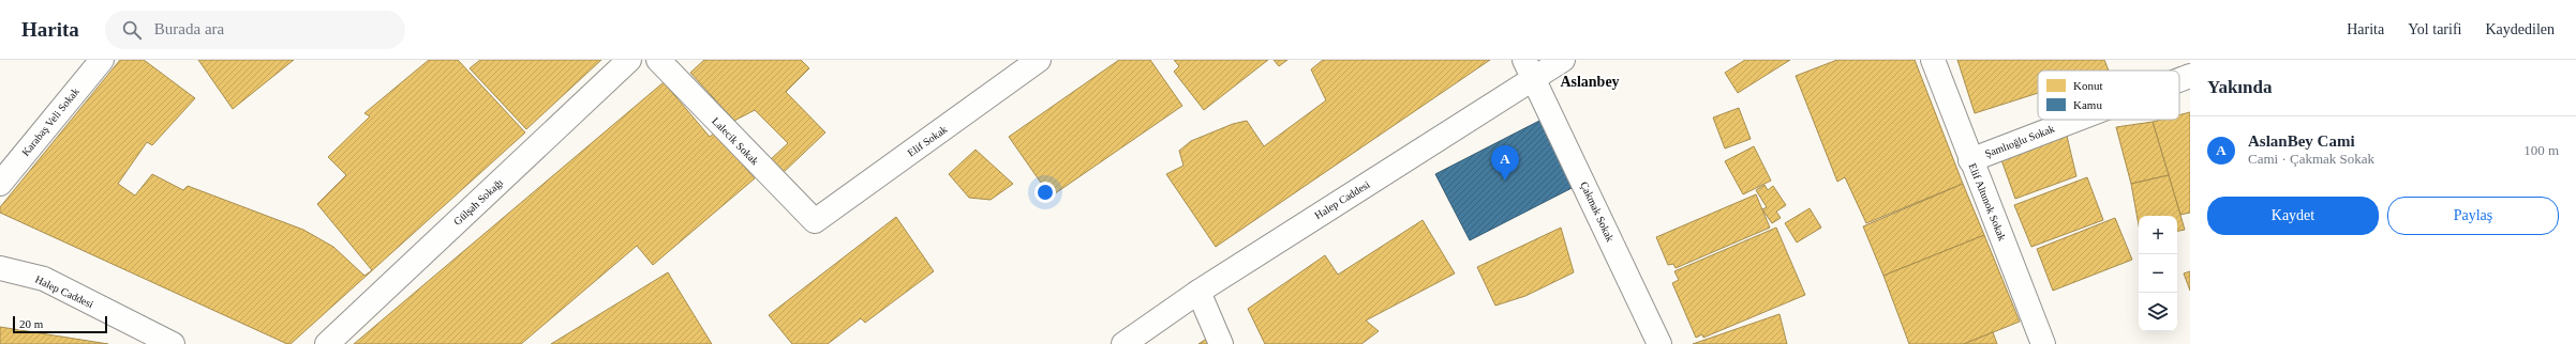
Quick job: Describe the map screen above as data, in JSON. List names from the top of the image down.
{
  "streets": {
    "street": [
      "Karabaş Veli Sokak",
      "Lalecik Sokak",
      "Elif Sokak",
      "Şamlıoğlu Sokak",
      "Halep Caddesi",
      "Gülşah Sokağı",
      "Elif Altunok Sokak",
      "Çakmak Sokak"
    ]
  },
  "crossings": [
    ["Lalecik Sokak", "Elif Sokak"],
    ["Şamlıoğlu Sokak", "Elif Altunok Sokak"],
    ["Halep Caddesi", "Çakmak Sokak"]
  ],
  "districts": ["Aslanbey"],
  "legend": ["Konut", "Kamu"],
  "scale_bar": "20 m",
  "page": {
    "header": "Harita",
    "search": "Burada ara",
    "nav": ["Harita", "Yol tarifi", "Kaydedilen"],
    "heading": "Yakında",
    "list": [
      {
        "mark": "A",
        "name": "AslanBey Cami",
        "note": "Cami · Çakmak Sokak",
        "value": "100 m"
      }
    ],
    "pins": "A",
    "buttons": ["Kaydet", "Paylaş"],
    "map_buttons": ["+", "−"],
    "scale": "20 m"
  }
}
